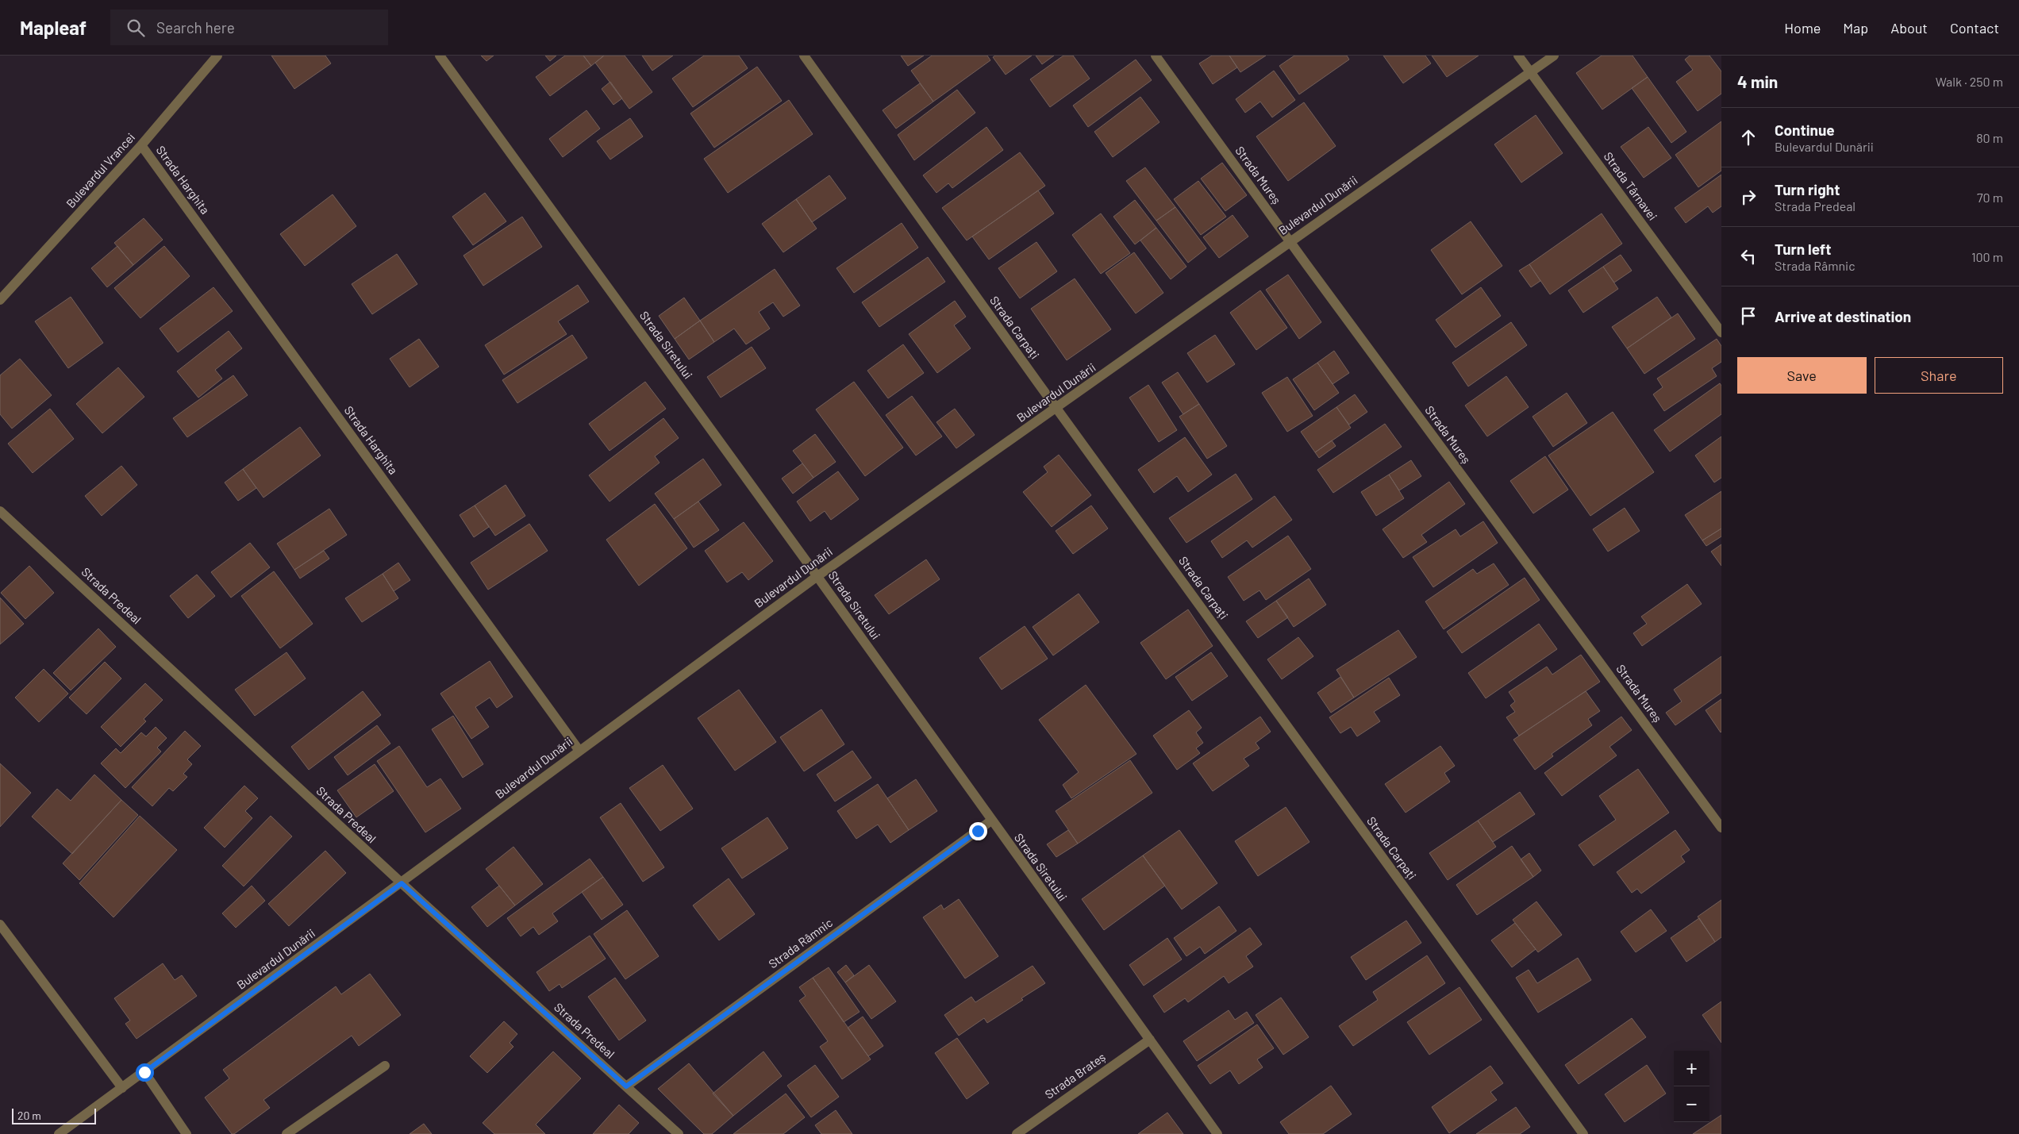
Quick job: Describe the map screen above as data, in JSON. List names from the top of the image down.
{
  "streets": {
    "street": [
      "Bulevardul Vrancei",
      "Strada Mureș",
      "Strada Harghita",
      "Strada Târnavei",
      "Bulevardul Dunării",
      "Strada Carpați",
      "Strada Siretului",
      "Strada Predeal",
      "Strada Râmnic",
      "Strada Brateș"
    ]
  },
  "crossings": [
    ["Bulevardul Vrancei", "Strada Harghita"],
    ["Strada Mureș", "Bulevardul Dunării"],
    ["Strada Harghita", "Bulevardul Dunării"],
    ["Strada Târnavei", "Bulevardul Dunării"],
    ["Bulevardul Dunării", "Strada Carpați"],
    ["Bulevardul Dunării", "Strada Siretului"],
    ["Bulevardul Dunării", "Strada Predeal"],
    ["Strada Siretului", "Strada Râmnic"],
    ["Strada Siretului", "Strada Brateș"],
    ["Strada Predeal", "Strada Râmnic"]
  ],
  "scale_bar": "20 m",
  "page": {
    "header": "Mapleaf",
    "search": "Search here",
    "nav": [
      "Home",
      "Map",
      "About",
      "Contact"
    ],
    "heading": ["4 min", "Walk · 250 m"],
    "list": [
      ["Continue", "Bulevardul Dunării", "80 m"],
      ["Turn right", "Strada Predeal", "70 m"],
      ["Turn left", "Strada Râmnic", "100 m"],
      "Arrive at destination"
    ],
    "buttons": ["Save", "Share"],
    "map_buttons": ["+", "−"],
    "scale": "20 m"
  }
}
